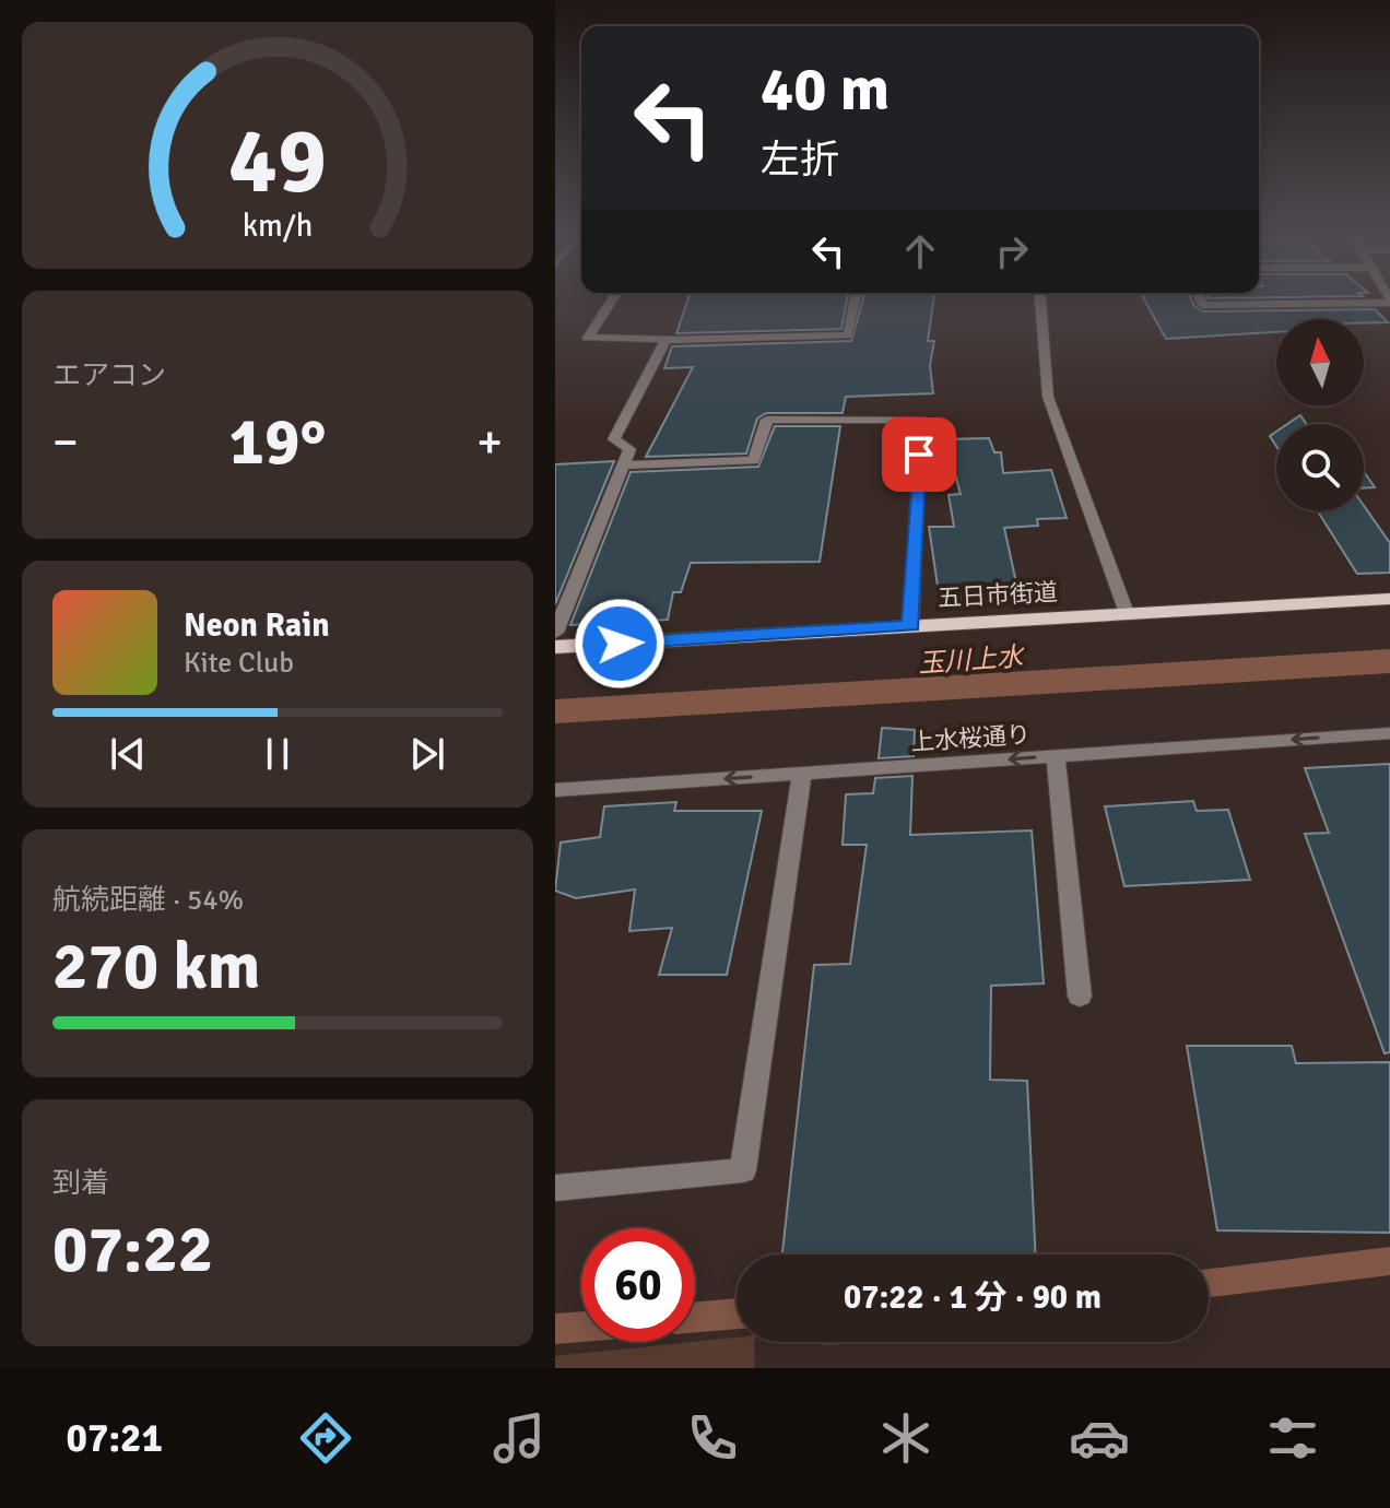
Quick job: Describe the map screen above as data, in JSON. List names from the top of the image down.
{
  "streets": {
    "main road": ["五日市街道"],
    "street": ["上水桜通り"]
  },
  "one_way": ["上水桜通り"],
  "water": ["玉川上水"],
  "north": "top",
  "page": {
    "turn": ["40 m", "左折"],
    "tile": [
      "エアコン",
      ["航続距離 · 54%", "270 km"],
      ["到着", "07:22"]
    ],
    "heat": ["−", "19°", "+"],
    "song": ["Neon Rain", "Kite Club"],
    "limit": "60",
    "trip": "07:22 · 1 分 · 90 m",
    "tabs": "07:21",
    "gauge": ["49", "km/h"]
  }
}
